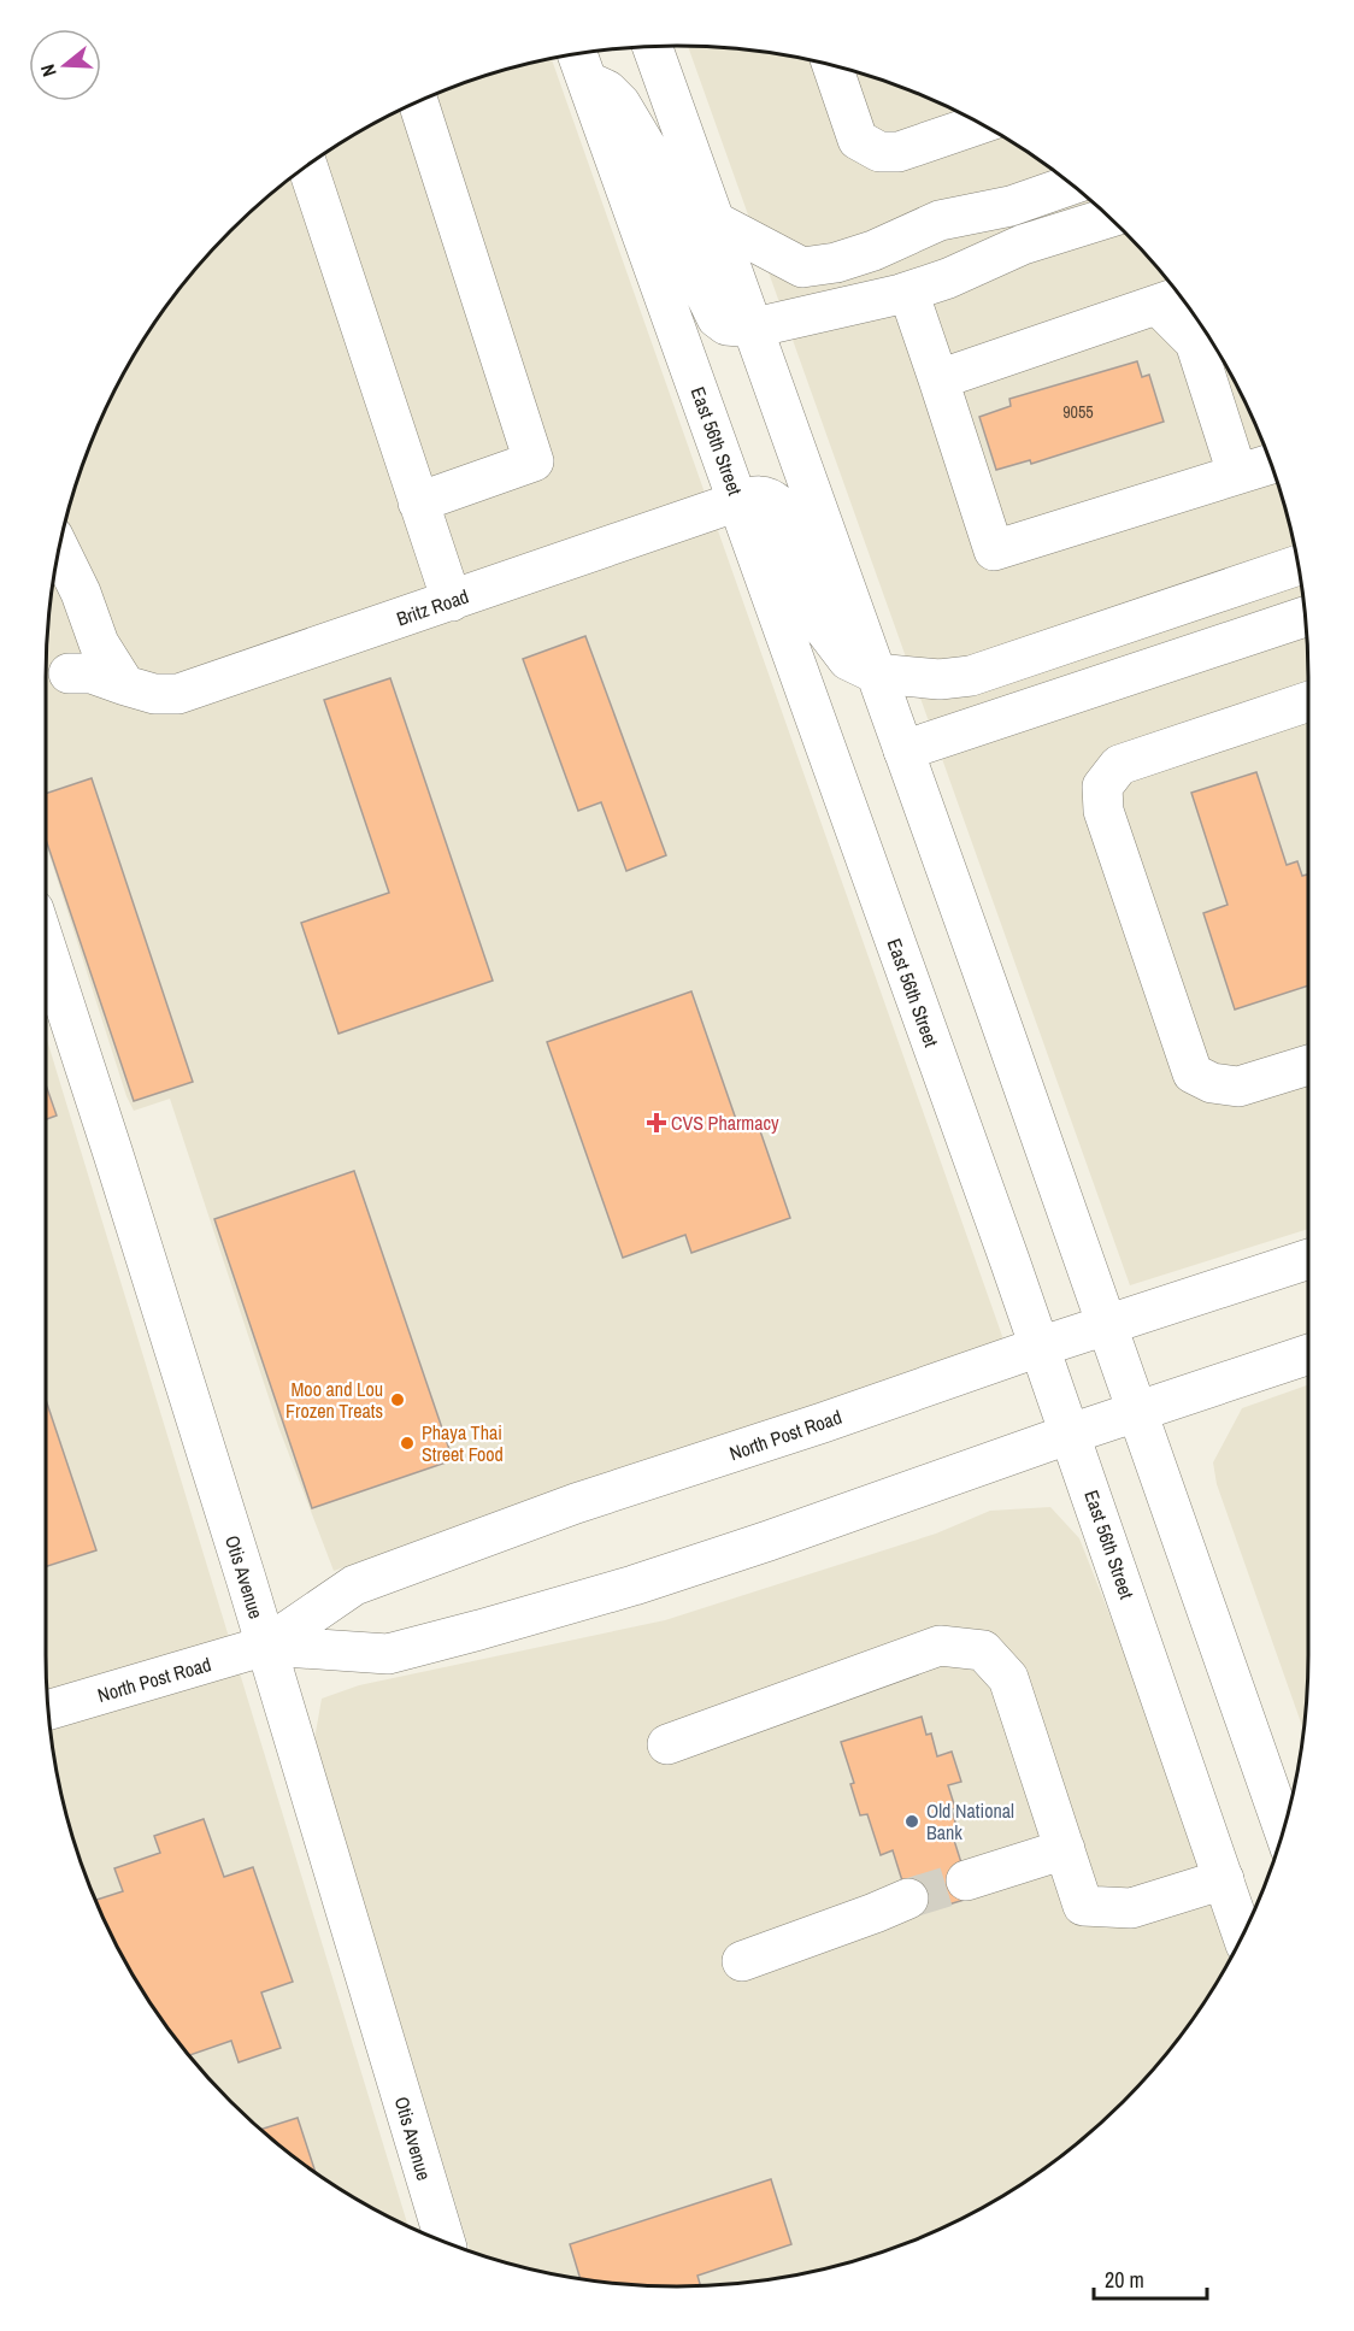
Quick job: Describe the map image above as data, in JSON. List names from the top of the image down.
{
  "streets": {
    "main road": [
      "East 56th Street",
      "Britz Road",
      "North Post Road",
      "Otis Avenue"
    ]
  },
  "crossings": [
    ["East 56th Street", "Britz Road"],
    ["East 56th Street", "North Post Road"],
    ["North Post Road", "Otis Avenue"]
  ],
  "places": {
    "health": ["CVS Pharmacy"],
    "other": ["Moo and Lou Frozen Treats", "Phaya Thai Street Food", "Old National Bank"]
  },
  "house_numbers": ["9055"],
  "scale_bar": "20 m",
  "north": "left"
}
